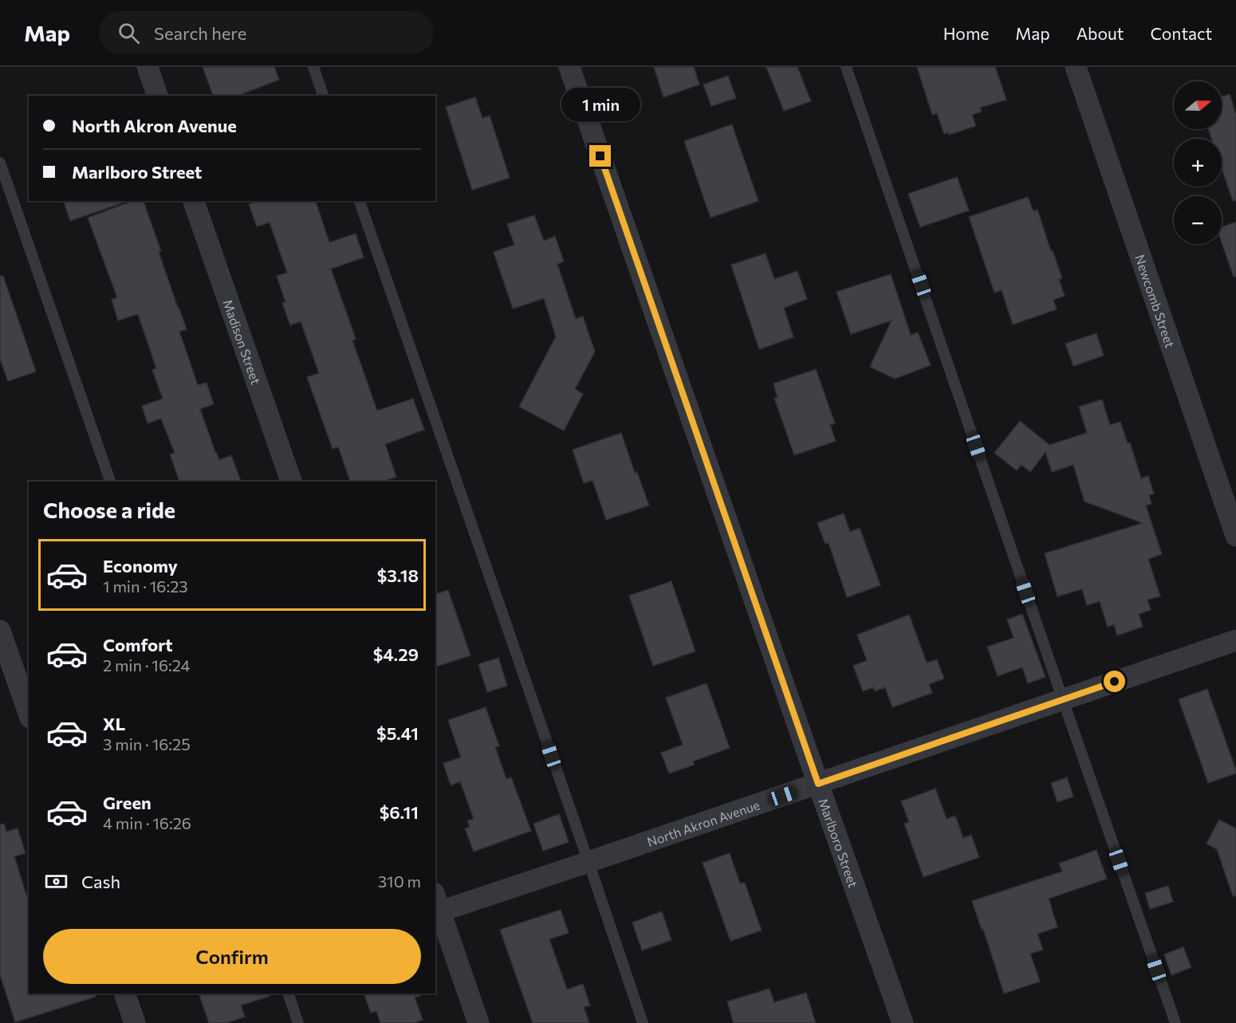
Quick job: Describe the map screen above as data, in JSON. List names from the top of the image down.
{
  "streets": {
    "street": [
      "Newcomb Street",
      "Madison Street",
      "North Akron Avenue",
      "Marlboro Street"
    ]
  },
  "crossings": [
    ["North Akron Avenue", "Marlboro Street"]
  ],
  "north": "right",
  "page": {
    "header": "Map",
    "search": "Search here",
    "nav": [
      "Home",
      "Map",
      "About",
      "Contact"
    ],
    "map_buttons": ["+", "−"],
    "bubble": "1 min",
    "banner": ["North Akron Avenue", "Marlboro Street"],
    "heading": "Choose a ride",
    "list": [
      {
        "name": "Economy",
        "note": "1 min · 16:23",
        "value": "$3.18"
      },
      {
        "name": "Comfort",
        "note": "2 min · 16:24",
        "value": "$4.29"
      },
      {
        "name": "XL",
        "note": "3 min · 16:25",
        "value": "$5.41"
      },
      {
        "name": "Green",
        "note": "4 min · 16:26",
        "value": "$6.11"
      }
    ],
    "pay": ["Cash", "310 m"],
    "buttons": "Confirm"
  }
}
